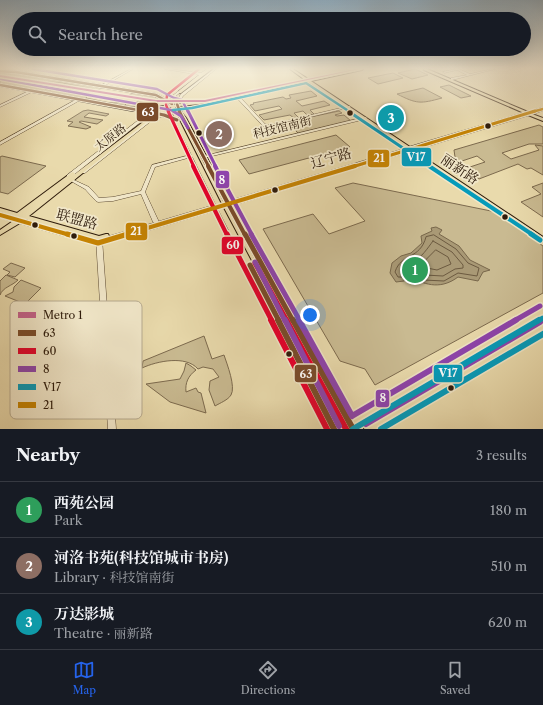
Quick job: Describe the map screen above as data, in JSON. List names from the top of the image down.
{
  "streets": {
    "main road": [
      "太原路",
      "辽宁路",
      "丽新路",
      "联盟路"
    ],
    "street": ["科技馆南街"]
  },
  "crossings": [
    ["科技馆南街", "丽新路"],
    ["太原路", "联盟路"],
    ["辽宁路", "丽新路"],
    ["辽宁路", "联盟路"]
  ],
  "lines": [
    "metro line 1",
    "transit line 63",
    "transit line 60",
    "transit line 8",
    "transit line V17",
    "transit line 21"
  ],
  "legend": [
    "Metro 1",
    "63",
    "60",
    "8",
    "V17",
    "21"
  ],
  "page": {
    "search": "Search here",
    "pins": ["3", "2", "1"],
    "heading": ["Nearby", "3 results"],
    "list": [
      {
        "mark": "1",
        "name": "西苑公园",
        "note": "Park",
        "value": "180 m"
      },
      {
        "mark": "2",
        "name": "河洛书苑(科技馆城市书房)",
        "note": "Library · 科技馆南街",
        "value": "510 m"
      },
      {
        "mark": "3",
        "name": "万达影城",
        "note": "Theatre · 丽新路",
        "value": "620 m"
      }
    ],
    "nav": ["Map", "Directions", "Saved"]
  }
}
